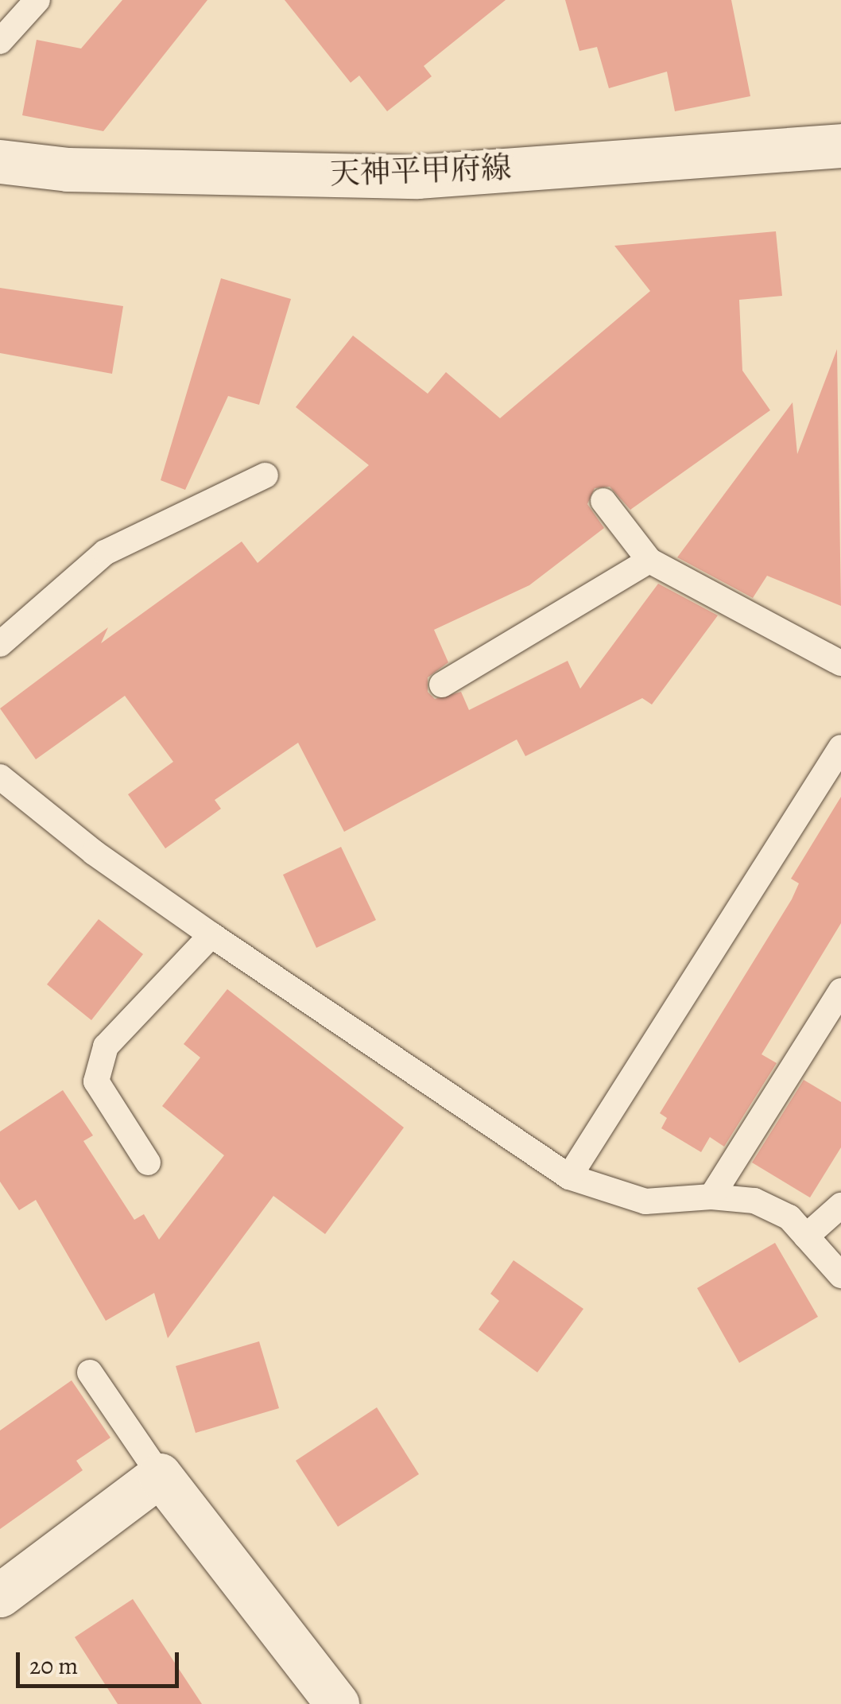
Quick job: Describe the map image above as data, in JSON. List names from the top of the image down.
{
  "streets": {
    "main road": ["天神平甲府線"]
  },
  "scale_bar": "20 m"
}
